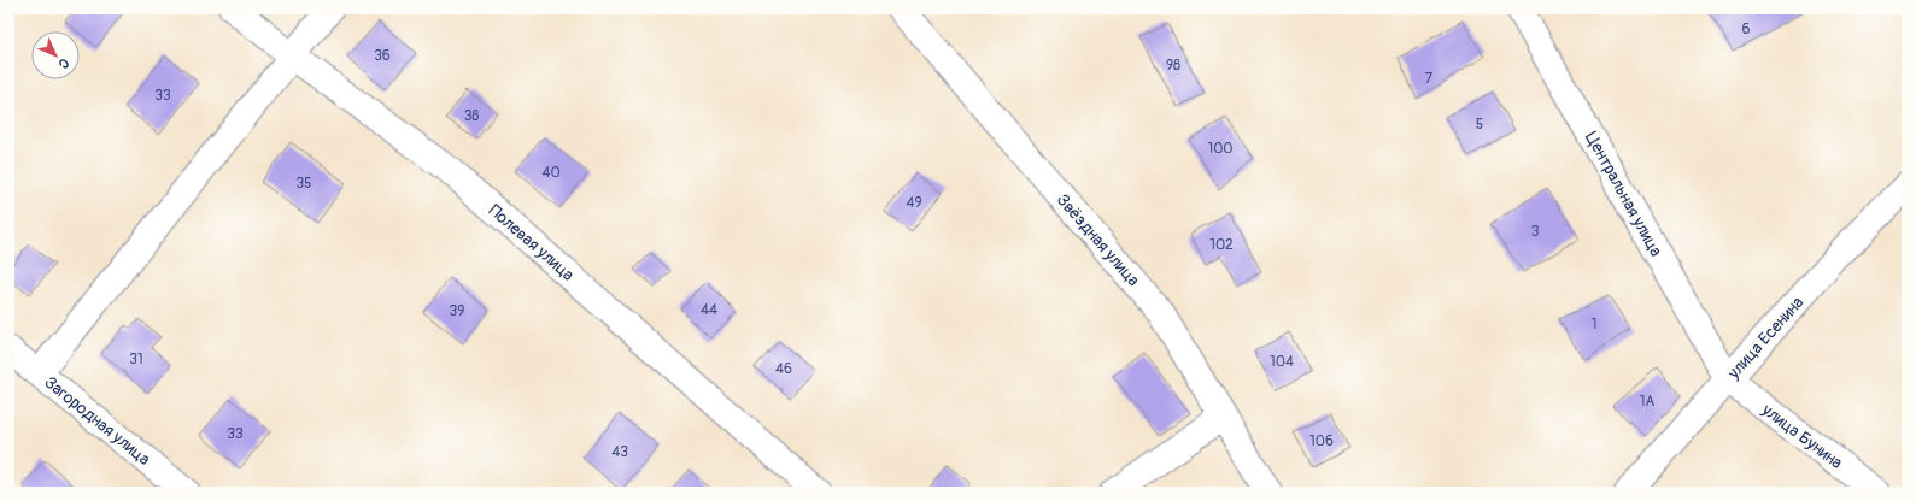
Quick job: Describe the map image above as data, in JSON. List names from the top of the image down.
{
  "streets": {
    "street": [
      "Центральная улица",
      "Звёздная улица",
      "Полевая улица",
      "улица Есенина",
      "Загородная улица",
      "улица Бунина"
    ]
  },
  "crossings": [
    ["Центральная улица", "улица Есенина"],
    ["Центральная улица", "улица Бунина"],
    ["улица Есенина", "улица Бунина"]
  ],
  "house_numbers": [
    "6",
    "36",
    "98",
    "7",
    "33",
    "38",
    "5",
    "100",
    "40",
    "35",
    "49",
    "3",
    "102",
    "44",
    "39",
    "1",
    "31",
    "104",
    "46",
    "1А",
    "33",
    "106",
    "43"
  ],
  "north": "bottom right"
}
